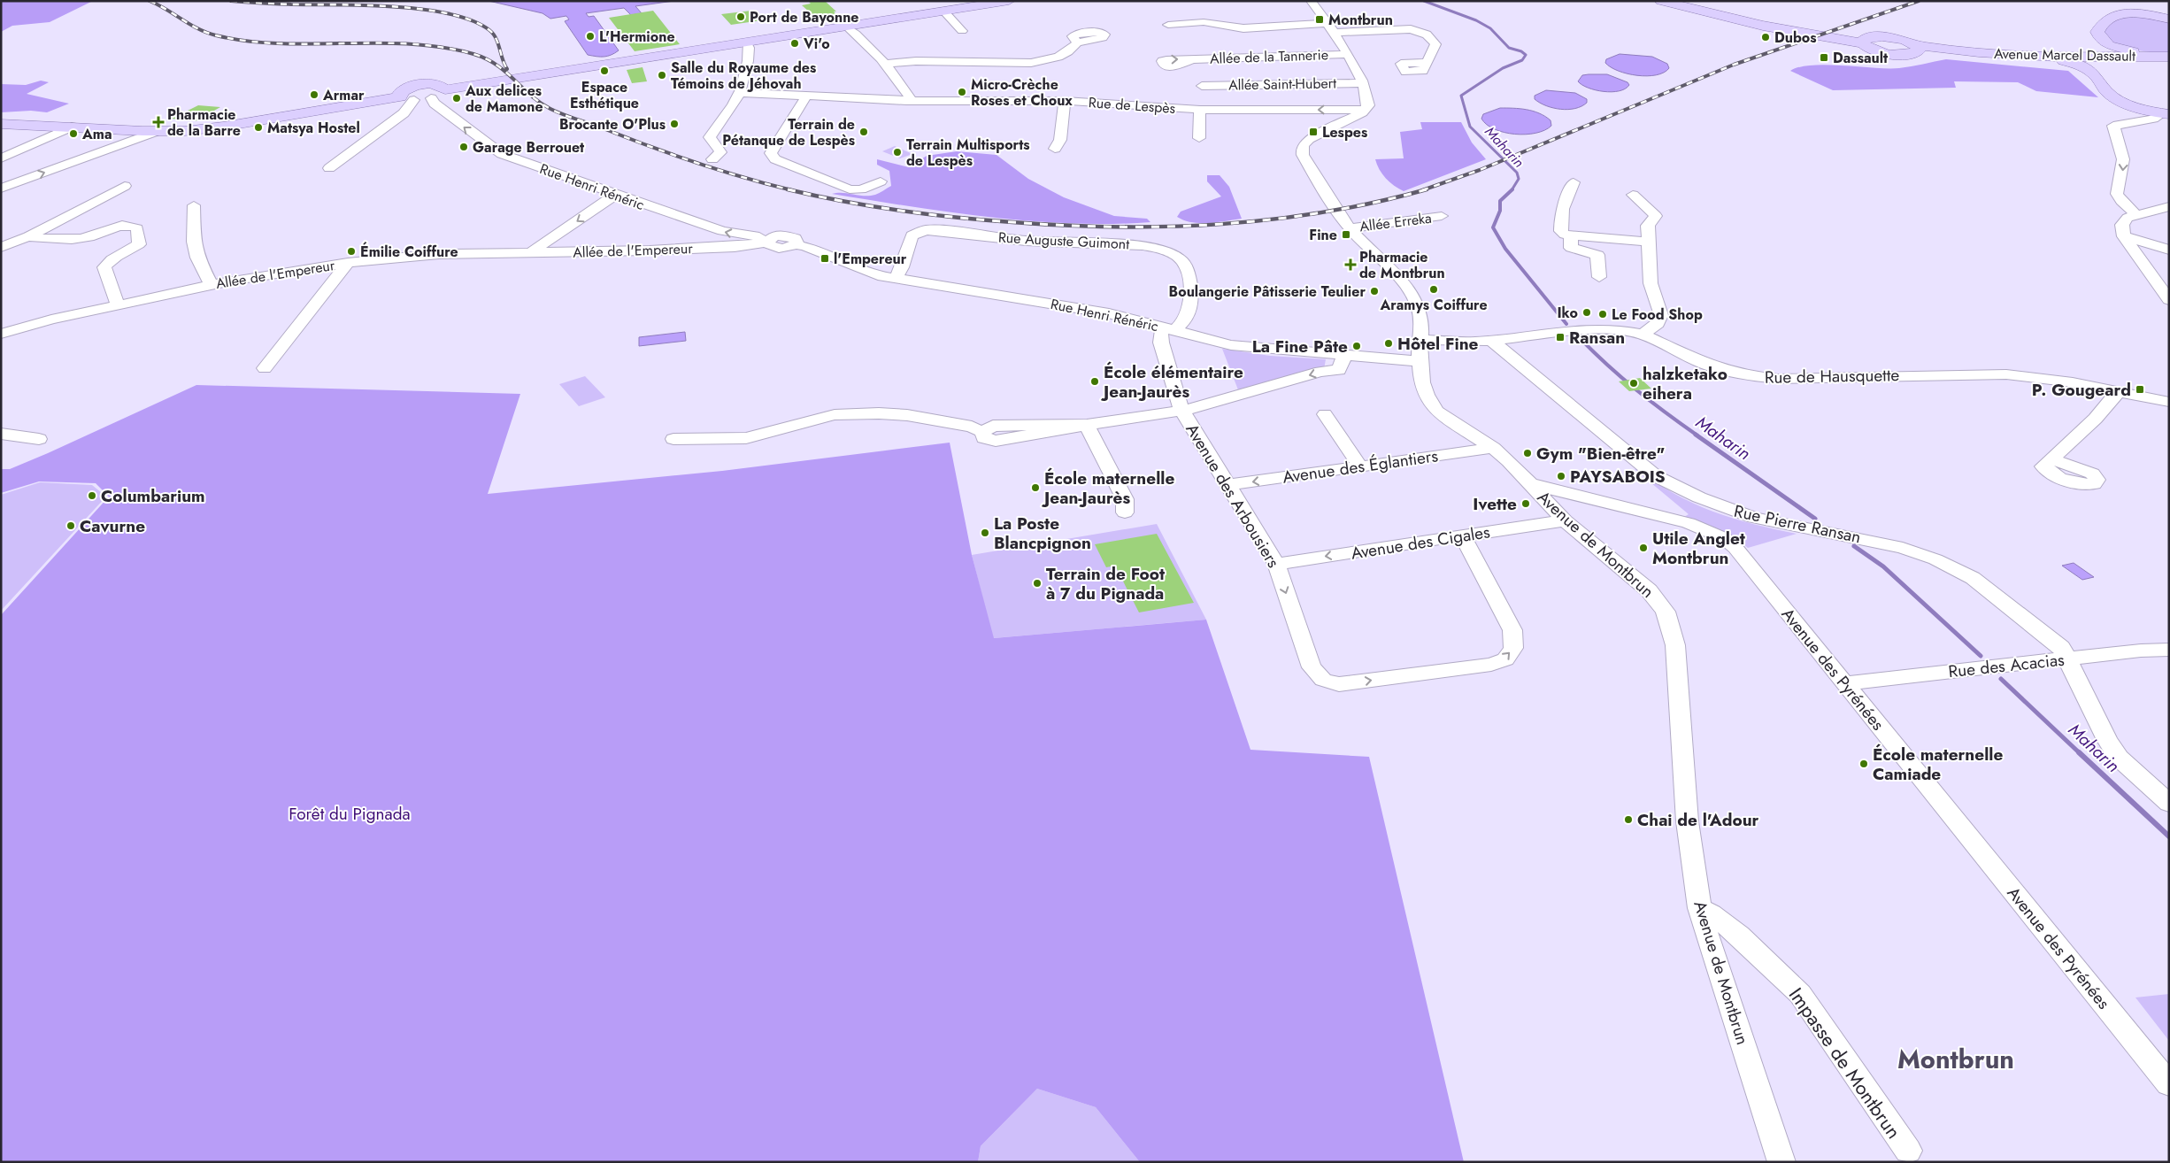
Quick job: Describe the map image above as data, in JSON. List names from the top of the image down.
{
  "streets": {
    "main road": ["Avenue Marcel Dassault"],
    "street": [
      "Allée de la Tannerie",
      "Allée Saint-Hubert",
      "Rue de Lespès",
      "Rue Henri Rénéric",
      "Allée Erreka",
      "Rue Auguste Guimont",
      "Allée de l'Empereur",
      "Rue de Hausquette",
      "Avenue des Églantiers",
      "Avenue des Arbousiers",
      "Rue Pierre Ransan",
      "Avenue des Cigales",
      "Avenue de Montbrun",
      "Rue des Acacias",
      "Avenue des Pyrénées",
      "Impasse de Montbrun"
    ]
  },
  "crossings": [
    ["Rue de Lespès", "Avenue de Montbrun"],
    ["Rue Henri Rénéric", "Rue Auguste Guimont"],
    ["Rue Henri Rénéric", "Allée de l'Empereur"],
    ["Rue Henri Rénéric", "Avenue des Arbousiers"],
    ["Rue Henri Rénéric", "Avenue de Montbrun"],
    ["Allée Erreka", "Avenue de Montbrun"],
    ["Rue Auguste Guimont", "Avenue des Arbousiers"],
    ["Rue de Hausquette", "Rue Pierre Ransan"],
    ["Rue de Hausquette", "Avenue de Montbrun"],
    ["Avenue des Églantiers", "Avenue des Arbousiers"],
    ["Avenue des Églantiers", "Avenue de Montbrun"],
    ["Avenue des Arbousiers", "Avenue des Cigales"],
    ["Rue Pierre Ransan", "Rue des Acacias"],
    ["Avenue des Cigales", "Avenue de Montbrun"],
    ["Avenue de Montbrun", "Avenue des Pyrénées"],
    ["Avenue de Montbrun", "Impasse de Montbrun"],
    ["Rue des Acacias", "Avenue des Pyrénées"]
  ],
  "one_way": ["Rue Henri Rénéric", "Avenue des Cigales"],
  "districts": ["Montbrun"],
  "water": ["Maharin"],
  "parks": ["Forêt du Pignada"],
  "places": {
    "other": [
      "Port de Bayonne",
      "L'Hermione",
      "Dubos",
      "Vi'o",
      "Espace Esthétique",
      "Salle du Royaume des Témoins de Jéhovah",
      "Micro-Crèche Roses et Choux",
      "Armar",
      "Aux delices de Mamone",
      "Brocante O'Plus",
      "Matsya Hostel",
      "Terrain de Pétanque de Lespès",
      "Ama",
      "Garage Berrouet",
      "Terrain Multisports de Lespès",
      "Émilie Coiffure",
      "Aramys Coiffure",
      "Boulangerie Pâtisserie Teulier",
      "Iko",
      "Le Food Shop",
      "Hôtel Fine",
      "La Fine Pâte",
      "École élémentaire Jean-Jaurès",
      "halzketako eihera",
      "Gym \"Bien-être\"",
      "PAYSABOIS",
      "École maternelle Jean-Jaurès",
      "Columbarium",
      "Ivette",
      "Cavurne",
      "La Poste Blancpignon",
      "Utile Anglet Montbrun",
      "Terrain de Foot à 7 du Pignada",
      "École maternelle Camiade",
      "Chai de l'Adour"
    ],
    "transit": [
      "Montbrun",
      "Dassault",
      "Lespes",
      "Fine",
      "l'Empereur",
      "Ransan",
      "P. Gougeard"
    ],
    "health": ["Pharmacie de la Barre", "Pharmacie de Montbrun"]
  }
}
